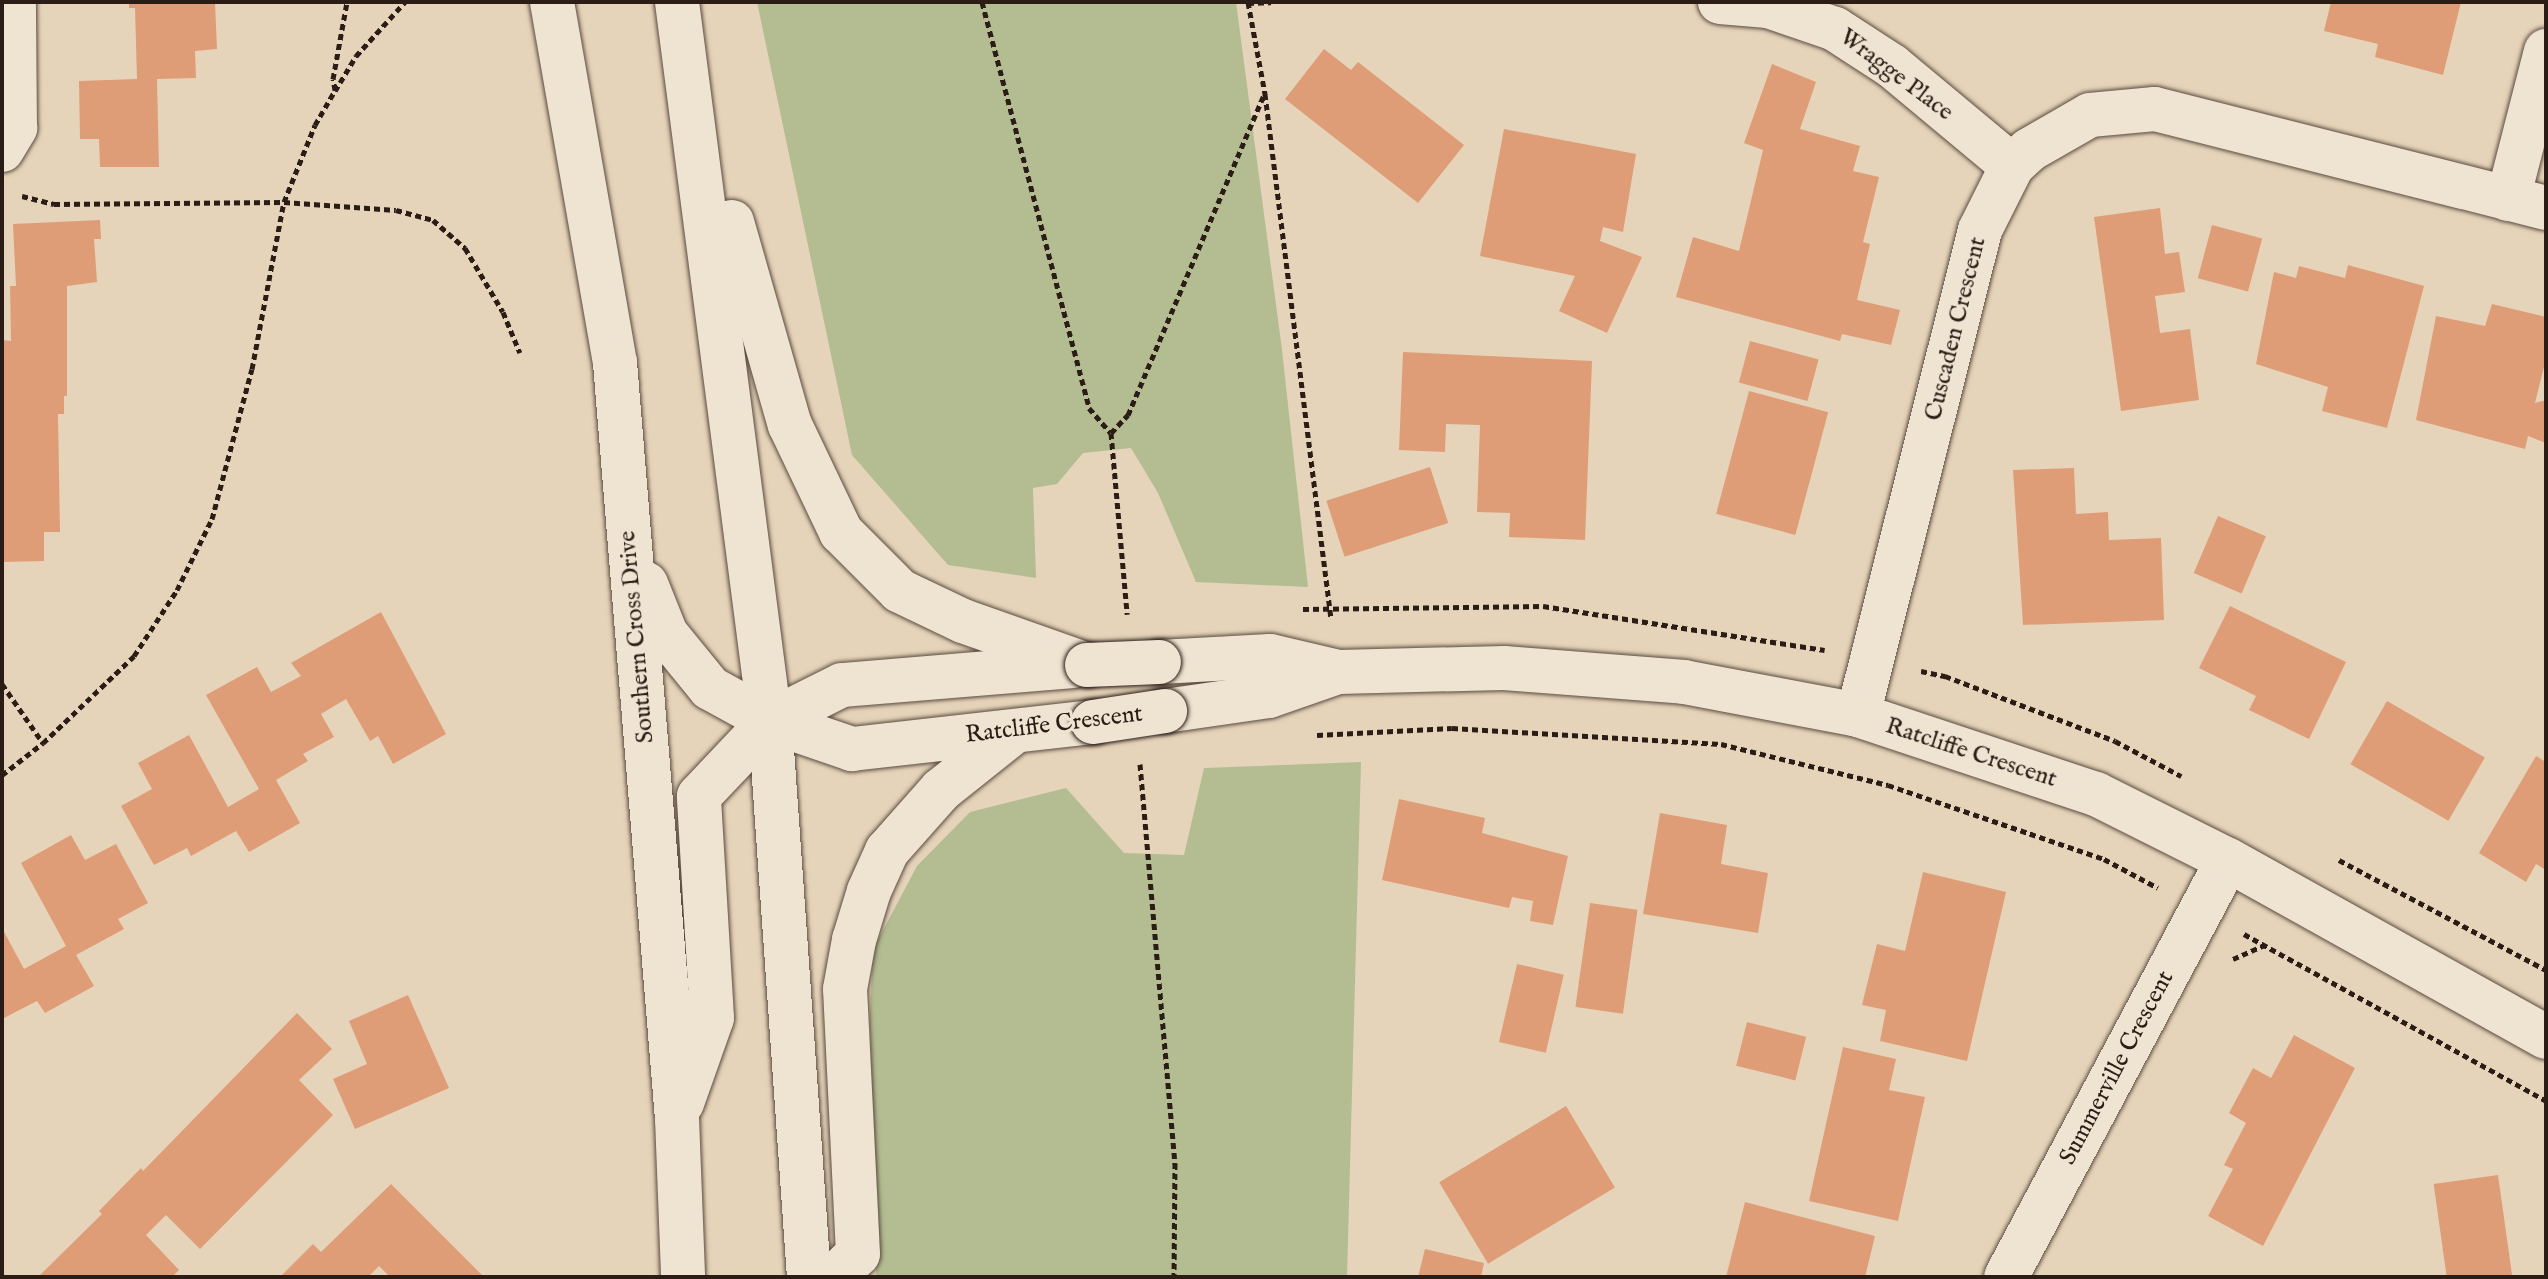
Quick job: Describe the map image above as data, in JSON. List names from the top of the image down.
{
  "streets": {
    "street": [
      "Wragge Place",
      "Cuscaden Crescent",
      "Southern Cross Drive",
      "Ratcliffe Crescent",
      "Summerville Crescent"
    ]
  },
  "crossings": [
    ["Wragge Place", "Cuscaden Crescent"],
    ["Cuscaden Crescent", "Ratcliffe Crescent"],
    ["Southern Cross Drive", "Ratcliffe Crescent"],
    ["Ratcliffe Crescent", "Summerville Crescent"]
  ]
}
